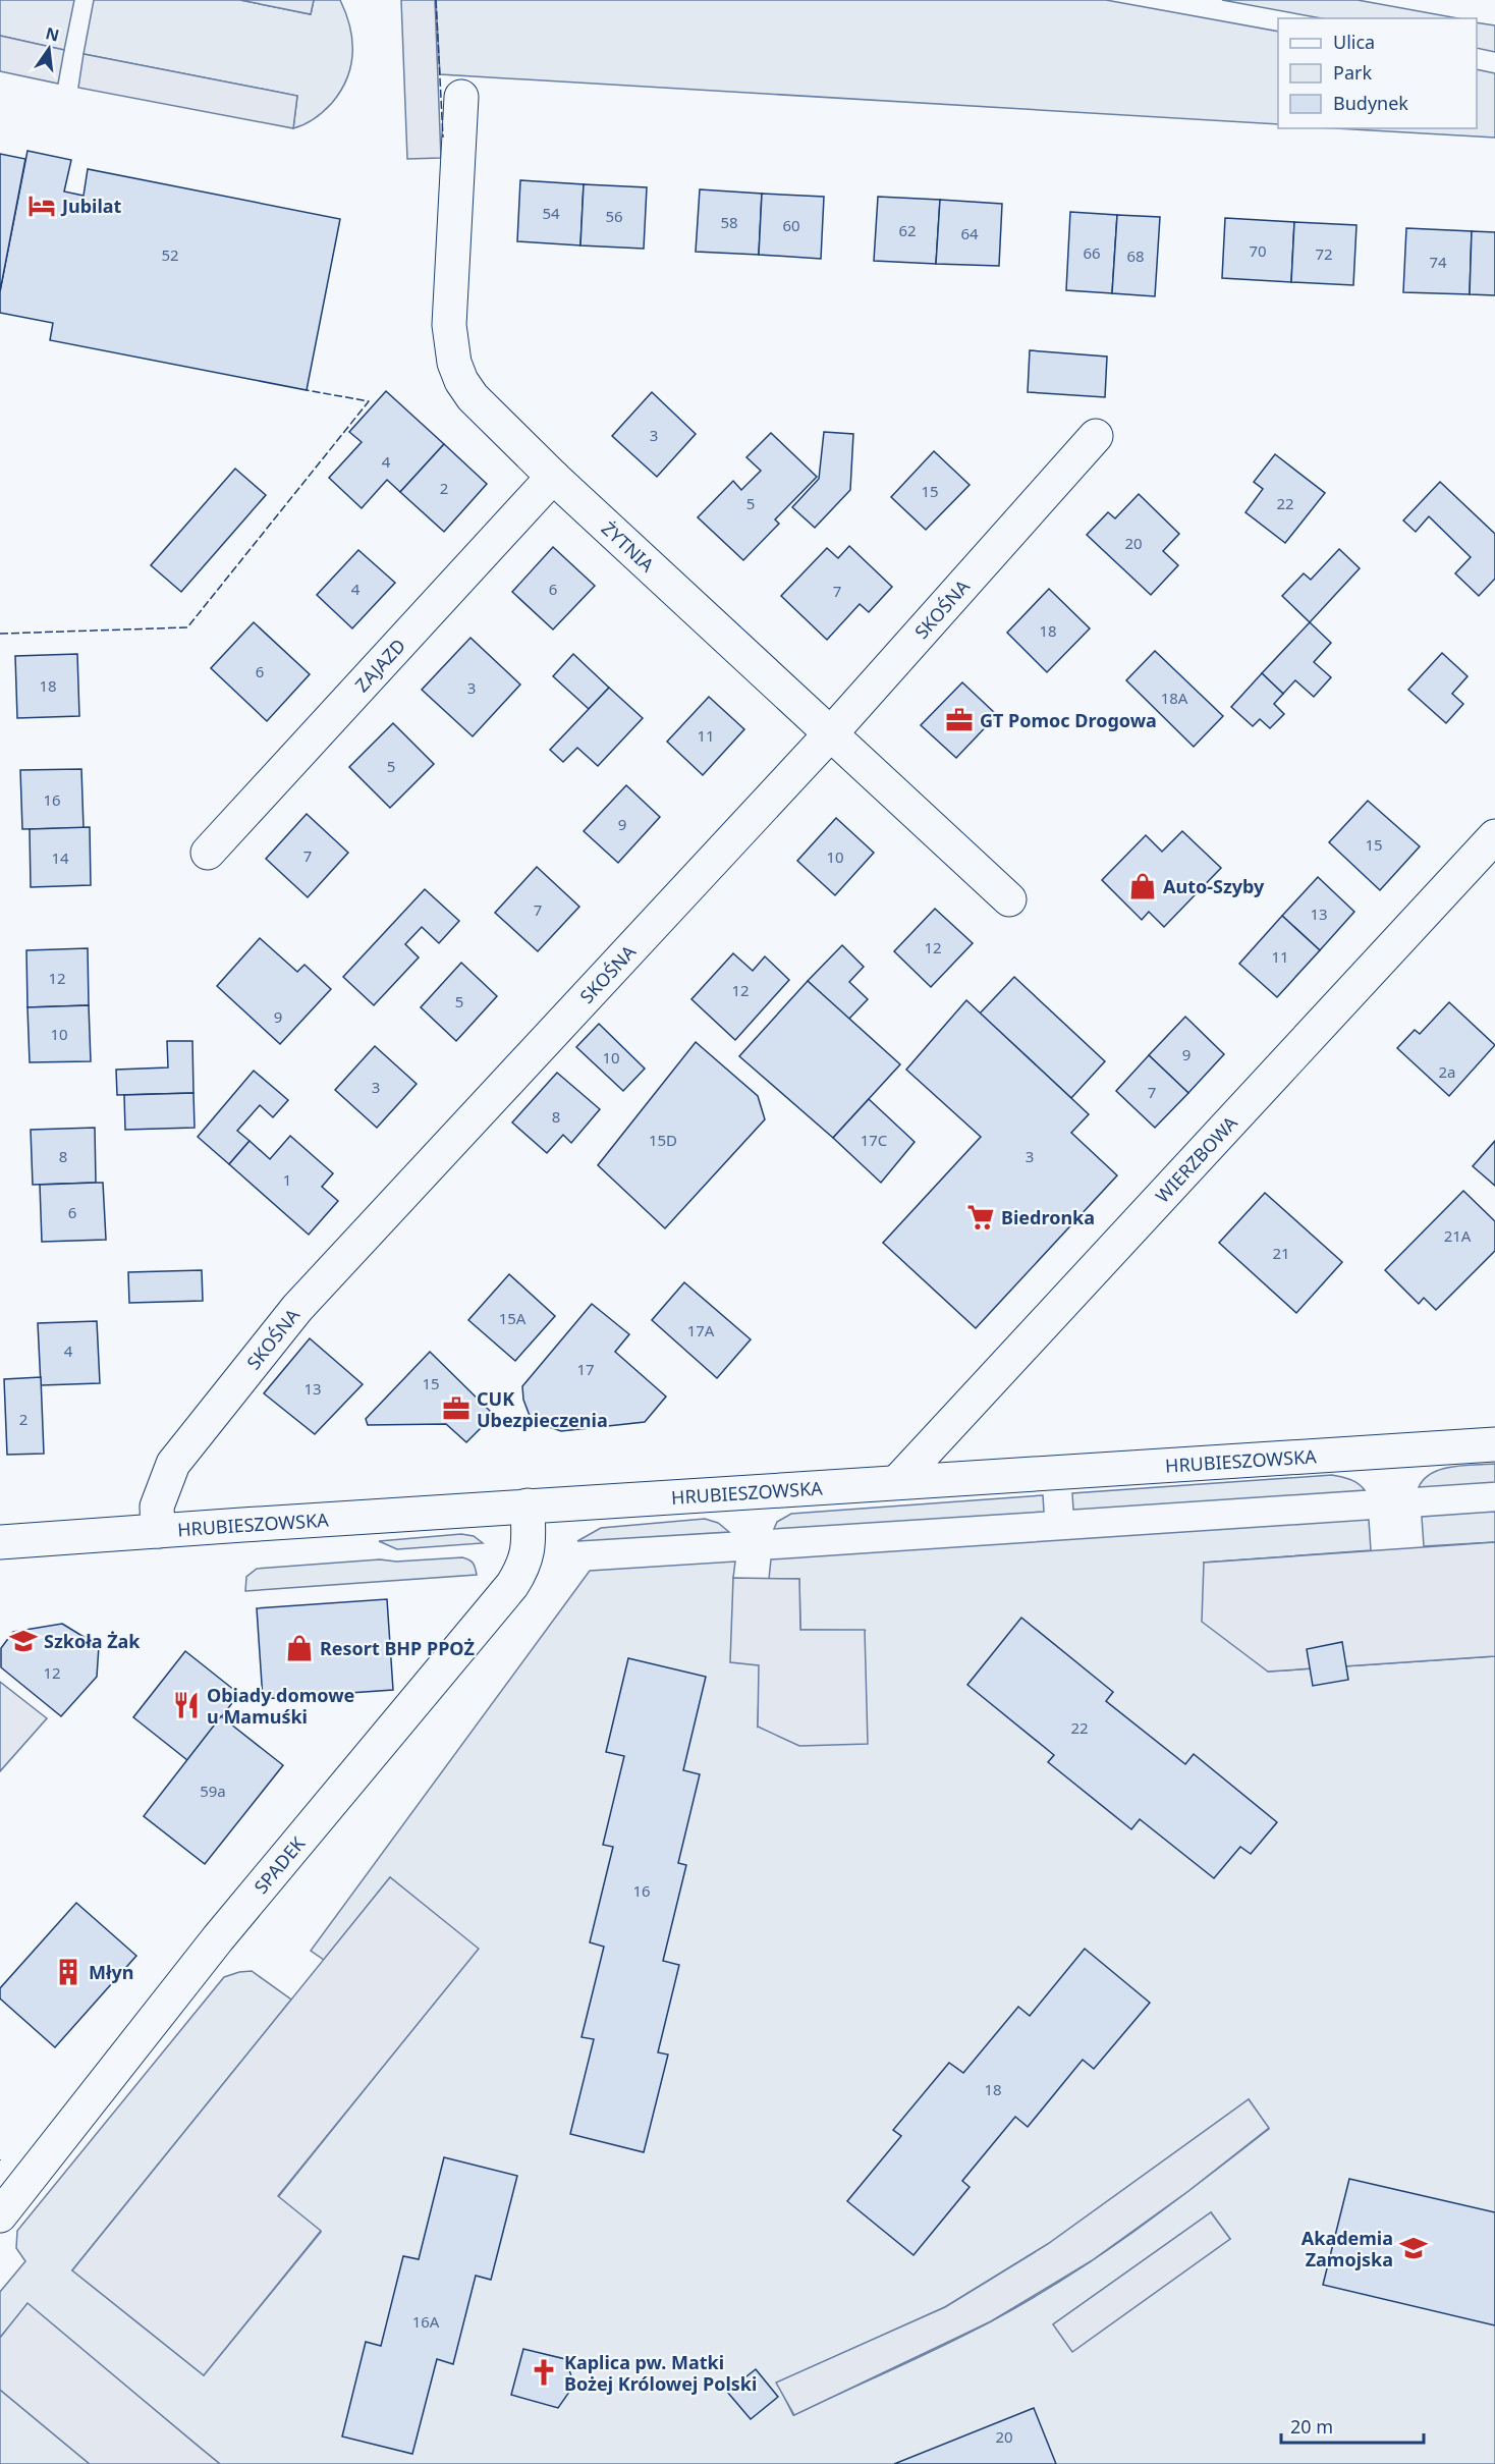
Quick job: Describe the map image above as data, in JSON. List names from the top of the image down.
{
  "streets": {
    "street": [
      "ŻYTNIA",
      "SKOŚNA",
      "ZAJAZD",
      "WIERZBOWA",
      "HRUBIESZOWSKA",
      "SPADEK"
    ]
  },
  "crossings": [
    ["ŻYTNIA", "SKOŚNA"],
    ["ŻYTNIA", "ZAJAZD"],
    ["SKOŚNA", "HRUBIESZOWSKA"],
    ["WIERZBOWA", "HRUBIESZOWSKA"],
    ["HRUBIESZOWSKA", "SPADEK"]
  ],
  "places": {
    "hotel": ["Jubilat"],
    "office": ["GT Pomoc Drogowa", "CUK Ubezpieczenia"],
    "shop": ["Auto-Szyby", "Resort BHP PPOŻ"],
    "supermarket": ["Biedronka"],
    "school or university": ["Szkoła Żak", "Akademia Zamojska"],
    "restaurant": ["Obiady domowe u Mamuśki"],
    "building": ["Młyn"],
    "church": ["Kaplica pw. Matki Bożej Królowej Polski"]
  },
  "house_numbers": [
    "54",
    "56",
    "58",
    "60",
    "62",
    "64",
    "70",
    "66",
    "72",
    "52",
    "68",
    "74",
    "3",
    "4",
    "2",
    "15",
    "5",
    "22",
    "20",
    "4",
    "6",
    "7",
    "18",
    "6",
    "18",
    "3",
    "18A",
    "11",
    "5",
    "16",
    "9",
    "15",
    "7",
    "10",
    "14",
    "7",
    "13",
    "12",
    "11",
    "12",
    "12",
    "5",
    "9",
    "10",
    "9",
    "10",
    "2a",
    "3",
    "7",
    "8",
    "15D",
    "17C",
    "8",
    "3",
    "1",
    "6",
    "21A",
    "21",
    "15A",
    "17A",
    "4",
    "17",
    "15",
    "13",
    "2",
    "12",
    "22",
    "59a",
    "16",
    "18",
    "16A",
    "20"
  ],
  "legend": ["Ulica", "Park", "Budynek"],
  "scale_bar": "20 m",
  "north": "top"
}
